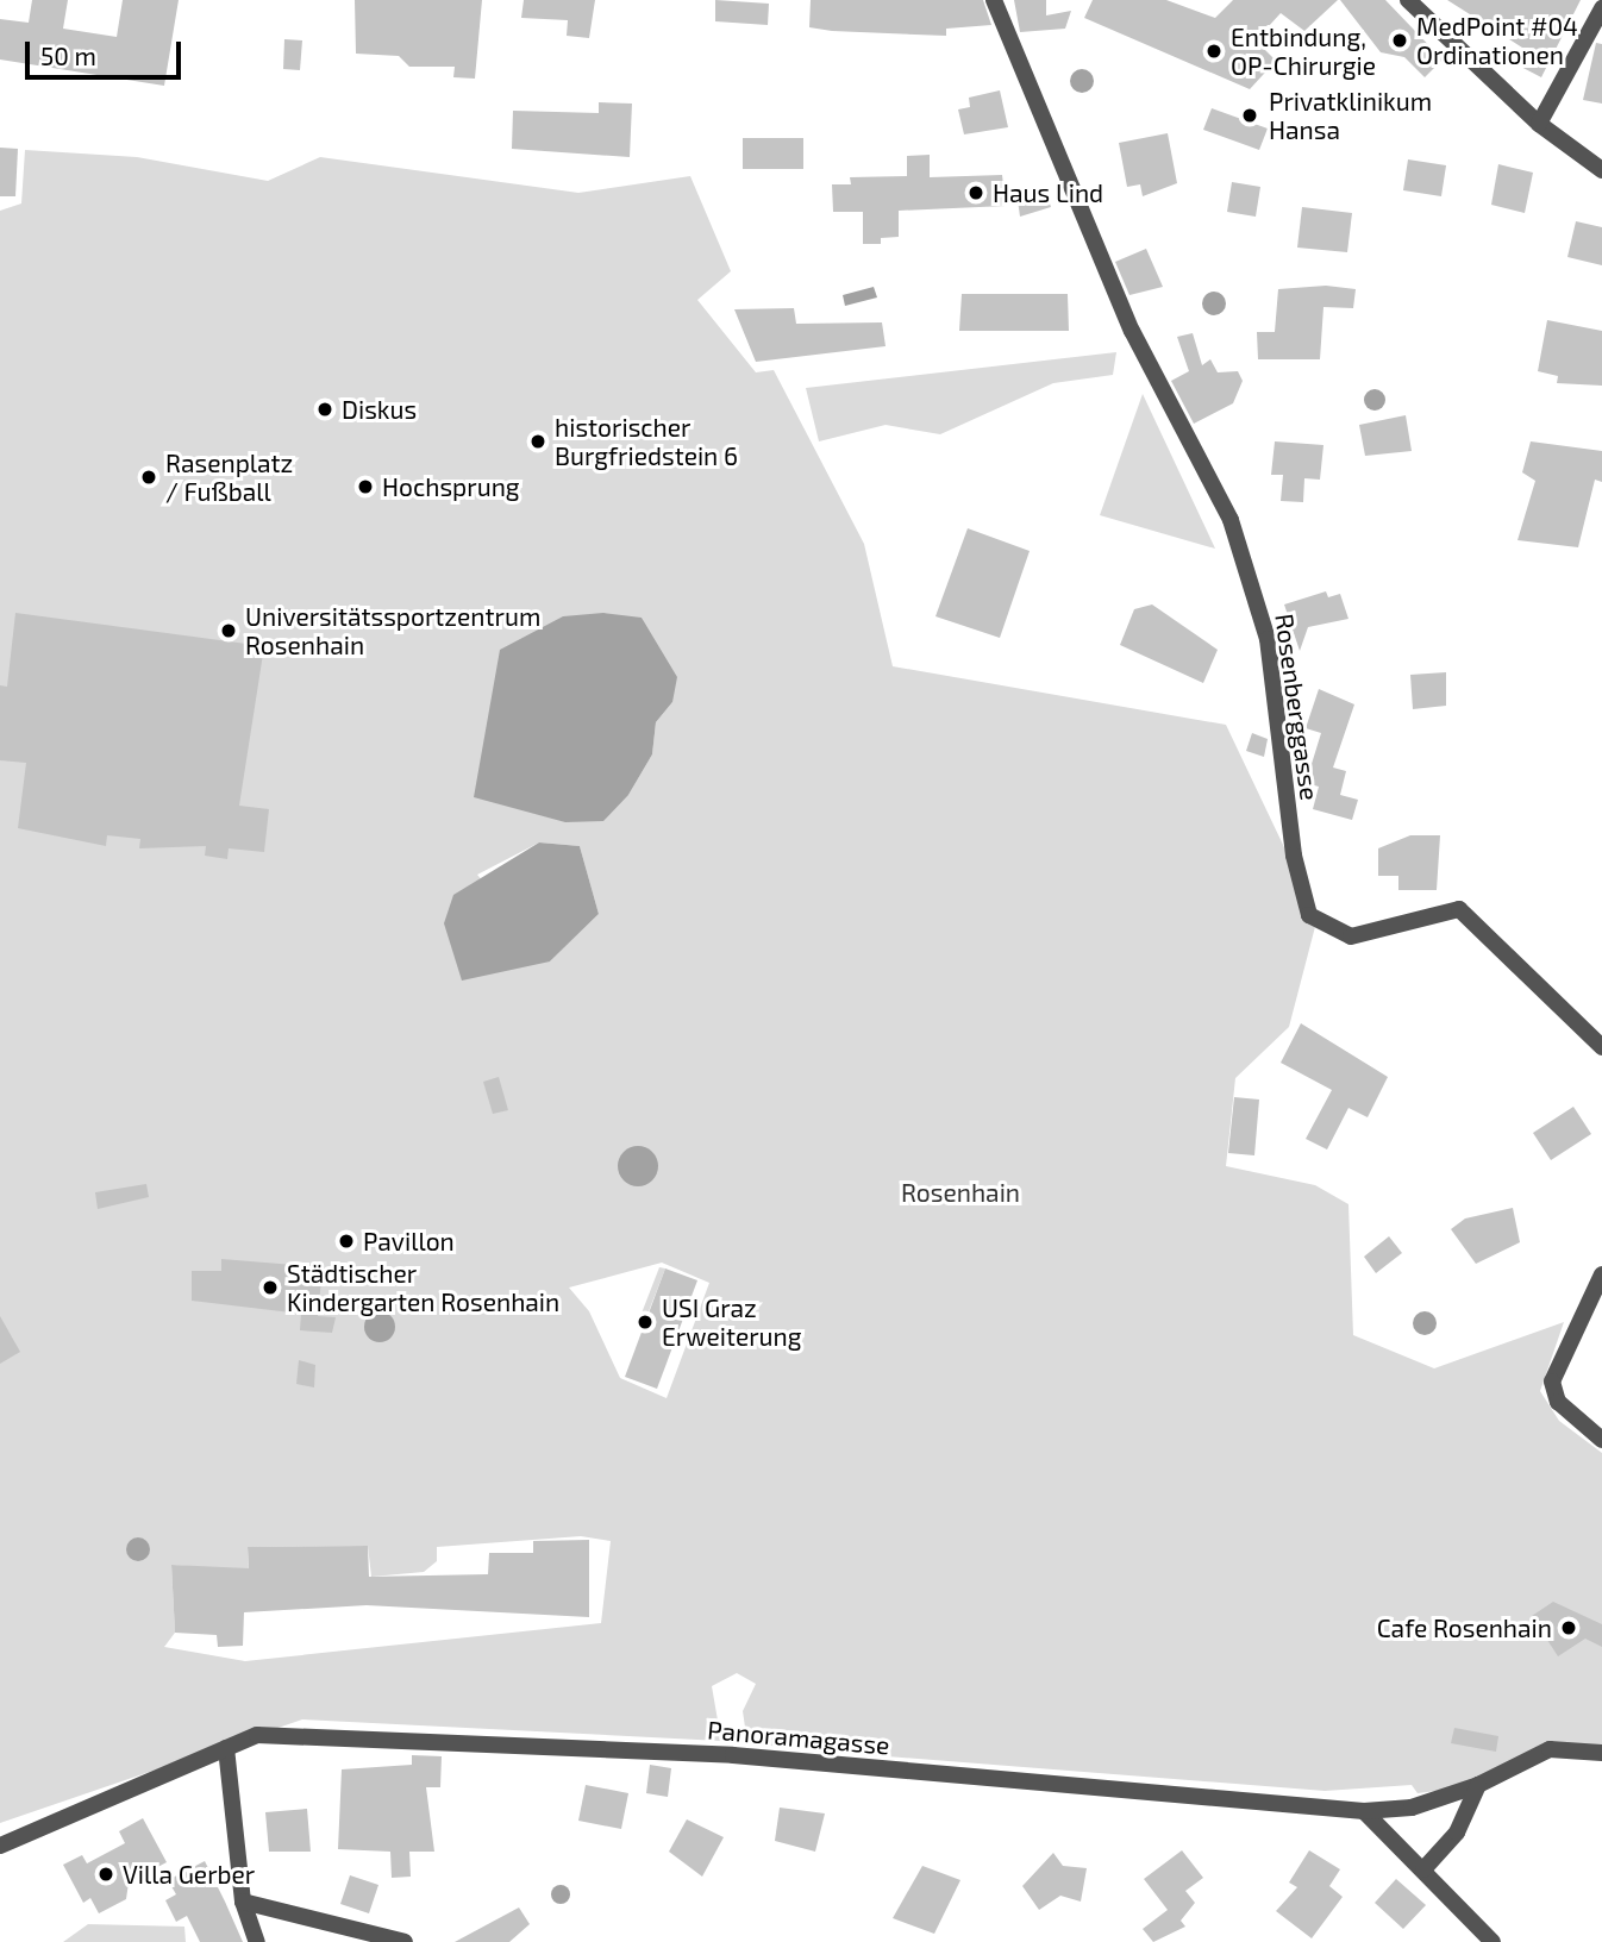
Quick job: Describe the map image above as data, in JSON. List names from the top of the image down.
{
  "streets": {
    "street": ["Rosenberggasse", "Panoramagasse"]
  },
  "parks": ["Rosenhain"],
  "places": [
    "MedPoint #04 Ordinationen",
    "Entbindung, OP-Chirurgie",
    "Privatklinikum Hansa",
    "Haus Lind",
    "Diskus",
    "historischer Burgfriedstein 6",
    "Rasenplatz / Fußball",
    "Hochsprung",
    "Universitätssportzentrum Rosenhain",
    "Pavillon",
    "Städtischer Kindergarten Rosenhain",
    "USI Graz Erweiterung",
    "Cafe Rosenhain",
    "Villa Gerber"
  ],
  "scale_bar": "50 m"
}
